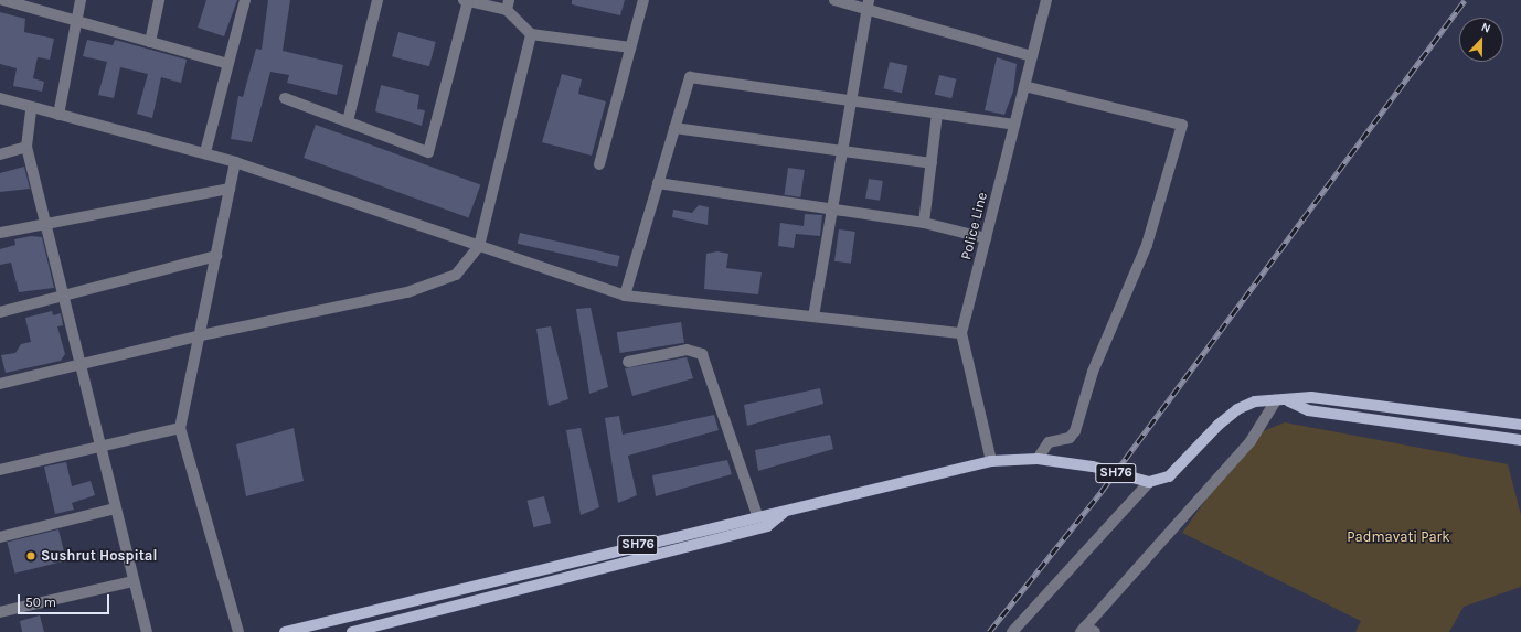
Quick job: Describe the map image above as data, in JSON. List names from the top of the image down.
{
  "streets": {
    "main road": ["SH76"],
    "street": ["Police Line"]
  },
  "crossings": [
    ["Police Line", "SH76"]
  ],
  "parks": ["Padmavati Park"],
  "places": ["Sushrut Hospital"],
  "scale_bar": "50 m",
  "north": "top"
}
